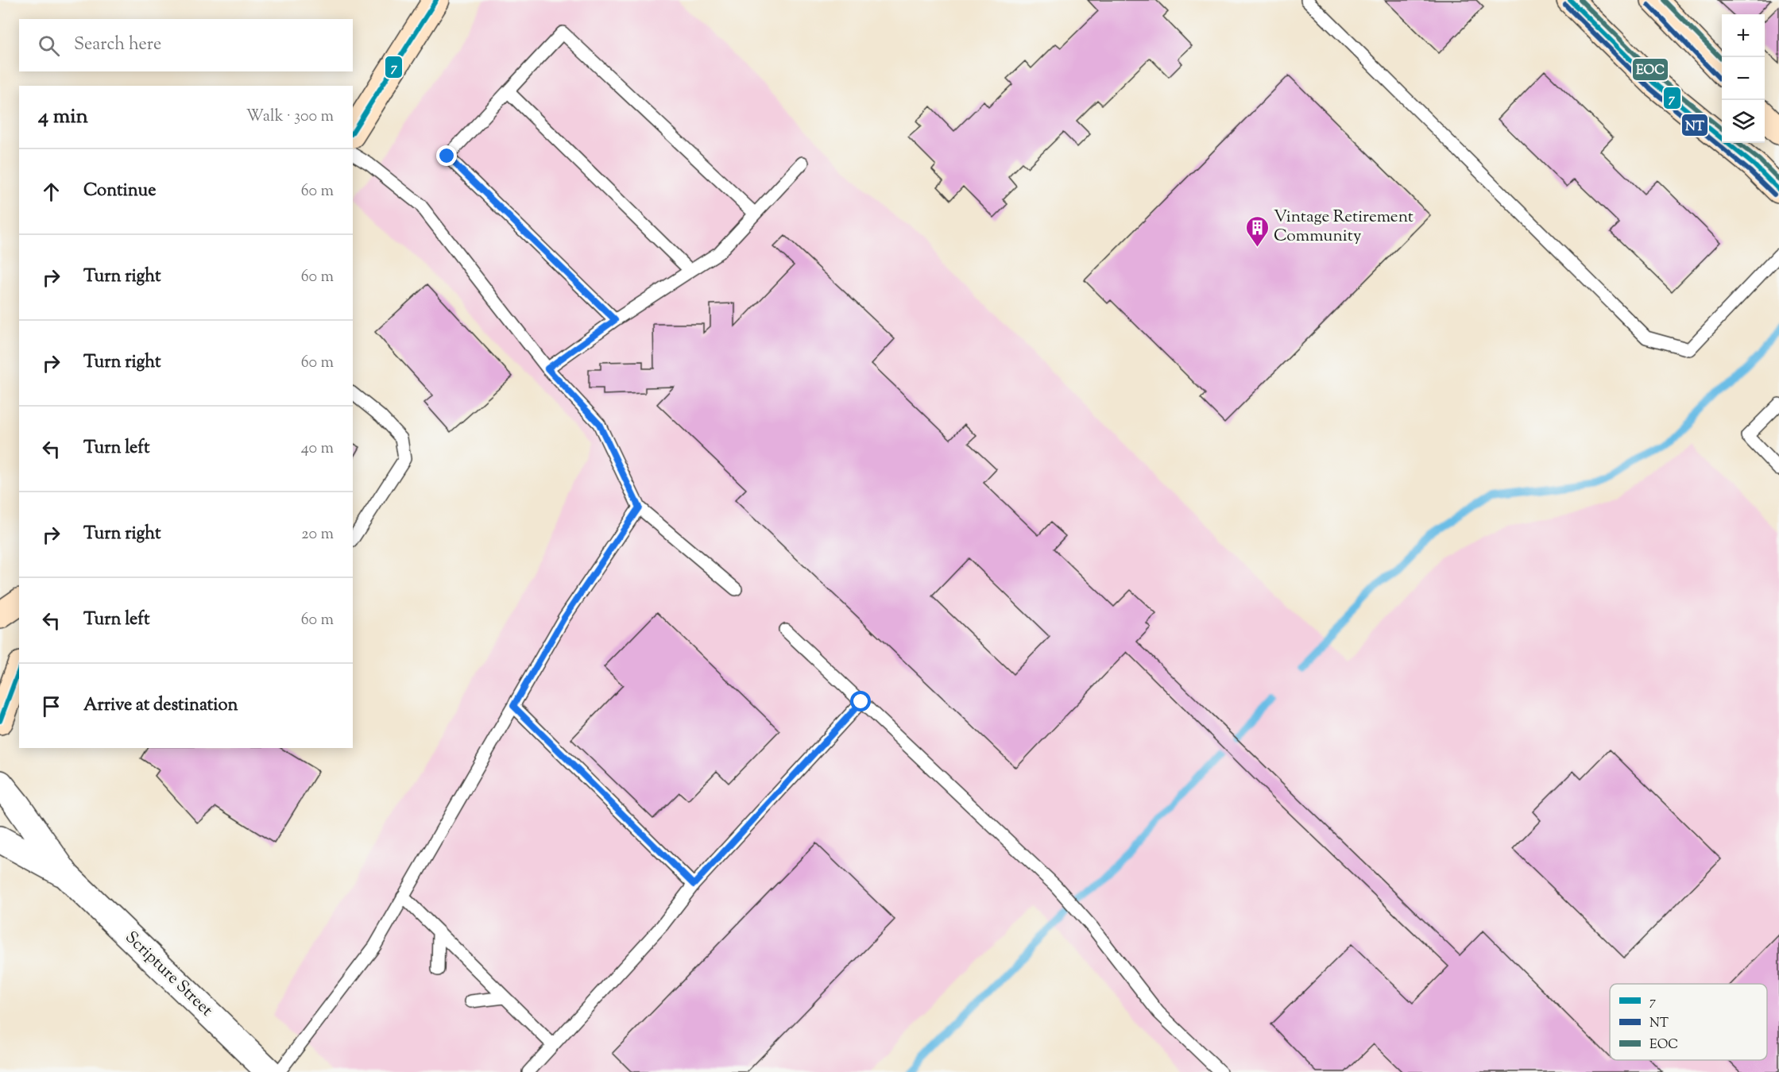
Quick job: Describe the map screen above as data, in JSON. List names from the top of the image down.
{
  "streets": {
    "street": ["Scripture Street"]
  },
  "places": {
    "building": ["Vintage Retirement Community"]
  },
  "lines": ["transit line 7", "transit line EOC", "transit line NT"],
  "legend": ["7", "NT", "EOC"],
  "page": {
    "map_buttons": ["+", "−"],
    "search": "Search here",
    "heading": ["4 min", "Walk · 300 m"],
    "list": [
      ["Continue", "60 m"],
      ["Turn right", "60 m"],
      ["Turn right", "60 m"],
      ["Turn left", "40 m"],
      ["Turn right", "20 m"],
      ["Turn left", "60 m"],
      "Arrive at destination"
    ]
  }
}
